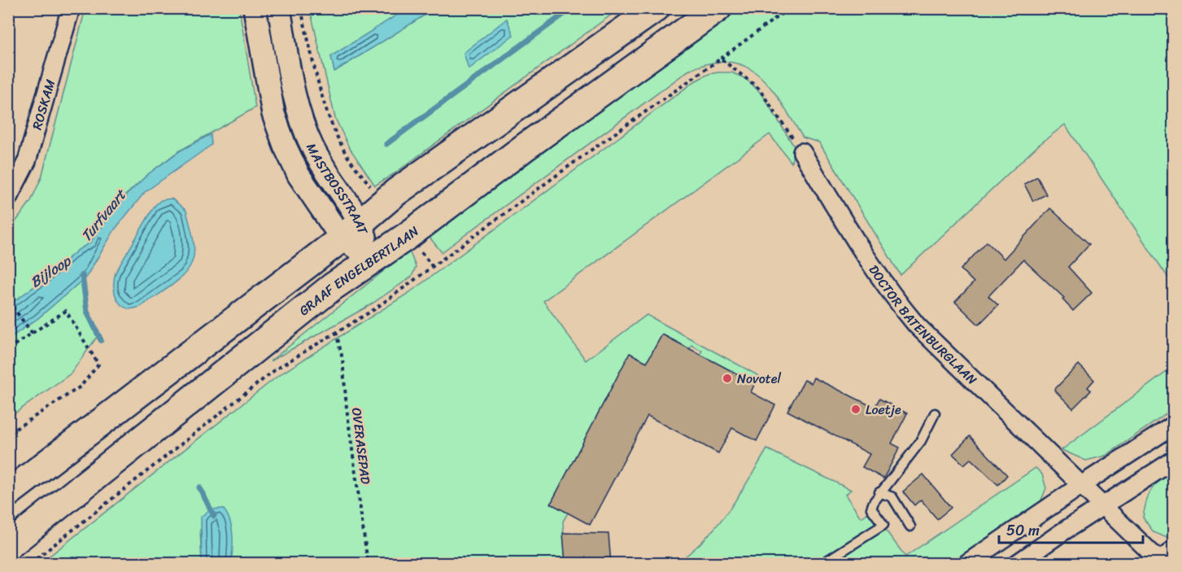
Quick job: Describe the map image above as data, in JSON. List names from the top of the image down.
{
  "streets": {
    "main road": ["GRAAF ENGELBERTLAAN"],
    "street": ["ROSKAM", "MASTBOSSTRAAT", "DOCTOR BATENBURGLAAN"],
    "path": ["OVERASEPAD"]
  },
  "crossings": [
    ["MASTBOSSTRAAT", "GRAAF ENGELBERTLAAN"]
  ],
  "water": ["Turfvaart", "Bijloop"],
  "places": ["Novotel", "Loetje"],
  "scale_bar": "50 m"
}
